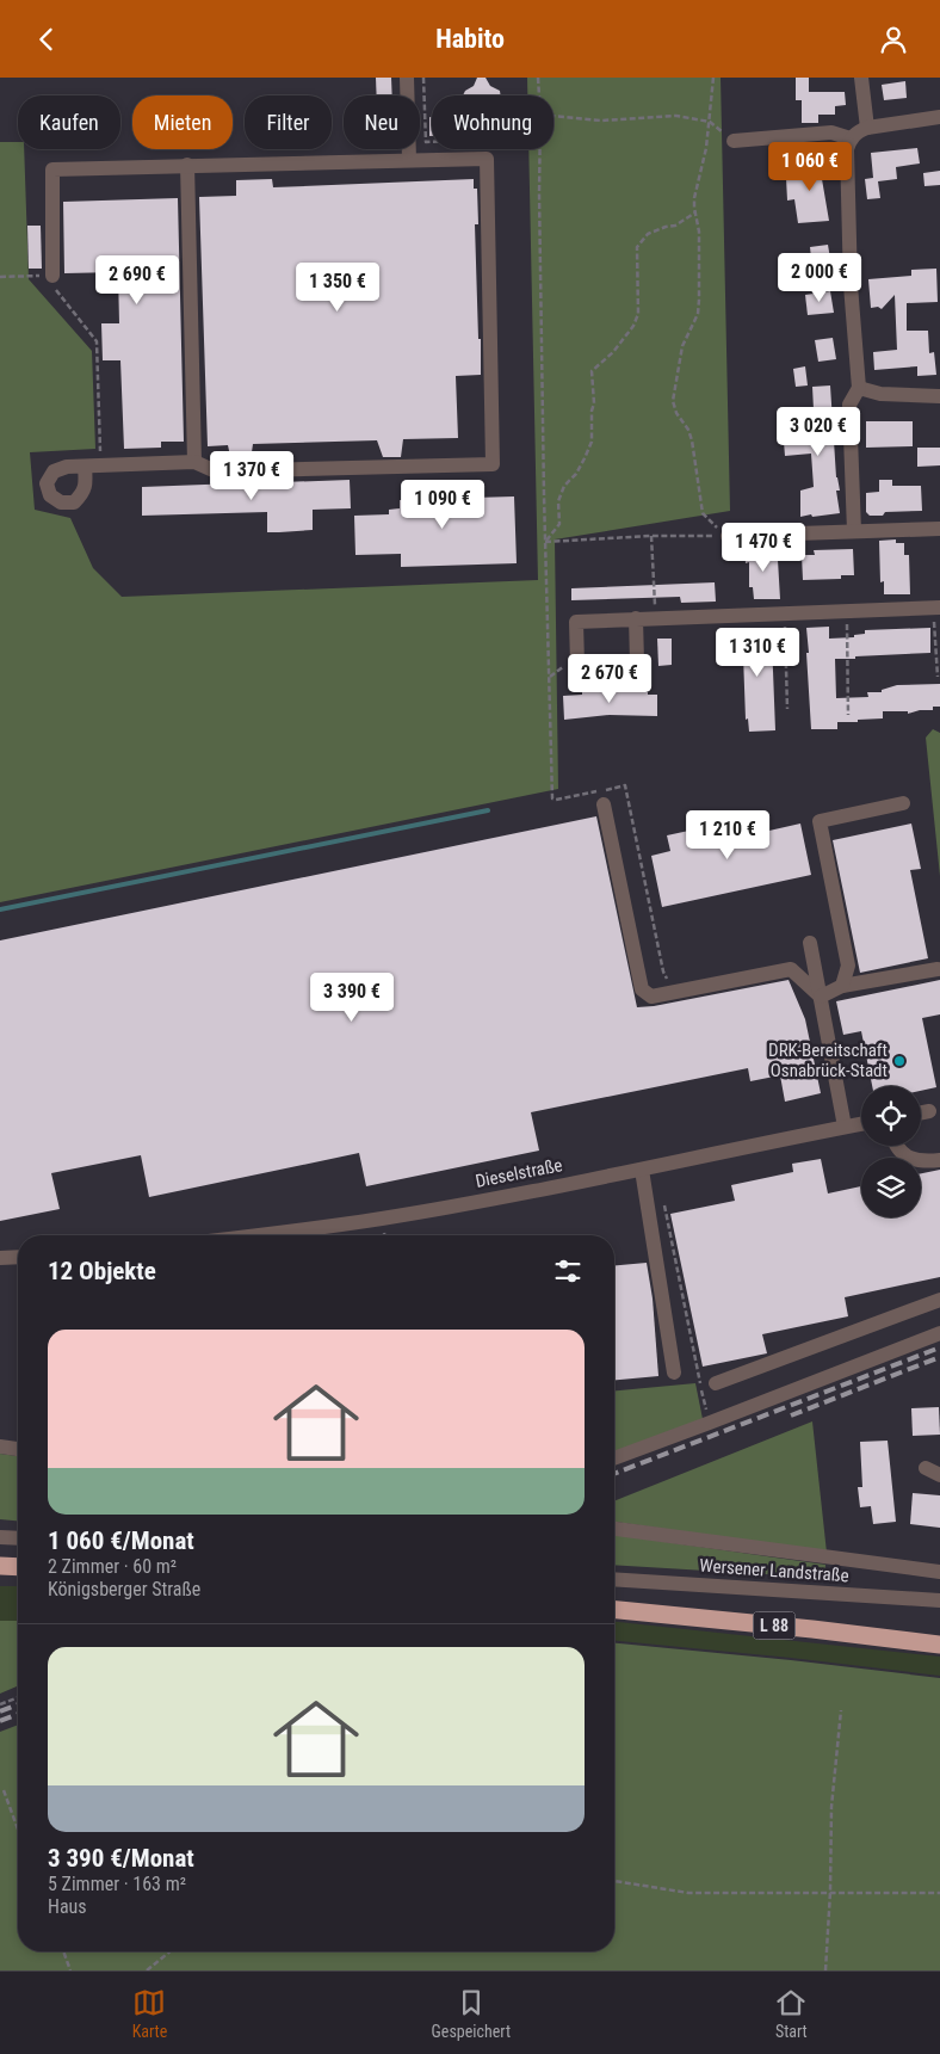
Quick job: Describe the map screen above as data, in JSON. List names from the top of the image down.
{
  "streets": {
    "highway": ["L 88"],
    "street": ["Dieselstraße", "Wersener Landstraße"]
  },
  "places": ["DRK-Bereitschaft Osnabrück-Stadt"],
  "page": {
    "header": "Habito",
    "chip": [
      "Kaufen",
      "Mieten",
      "Filter",
      "Neu",
      "Wohnung"
    ],
    "price": [
      "1 060 €",
      "2 000 €",
      "2 690 €",
      "1 350 €",
      "3 020 €",
      "1 370 €",
      "1 090 €",
      "1 470 €",
      "1 310 €",
      "2 670 €",
      "1 210 €",
      "3 390 €"
    ],
    "heading": "12 Objekte",
    "list": [
      {
        "name": "1 060 €/Monat",
        "note": "2 Zimmer · 60 m² · Königsberger Straße"
      },
      {
        "name": "3 390 €/Monat",
        "note": "5 Zimmer · 163 m² · Haus"
      }
    ],
    "tabs": ["Karte", "Gespeichert", "Start"]
  }
}
